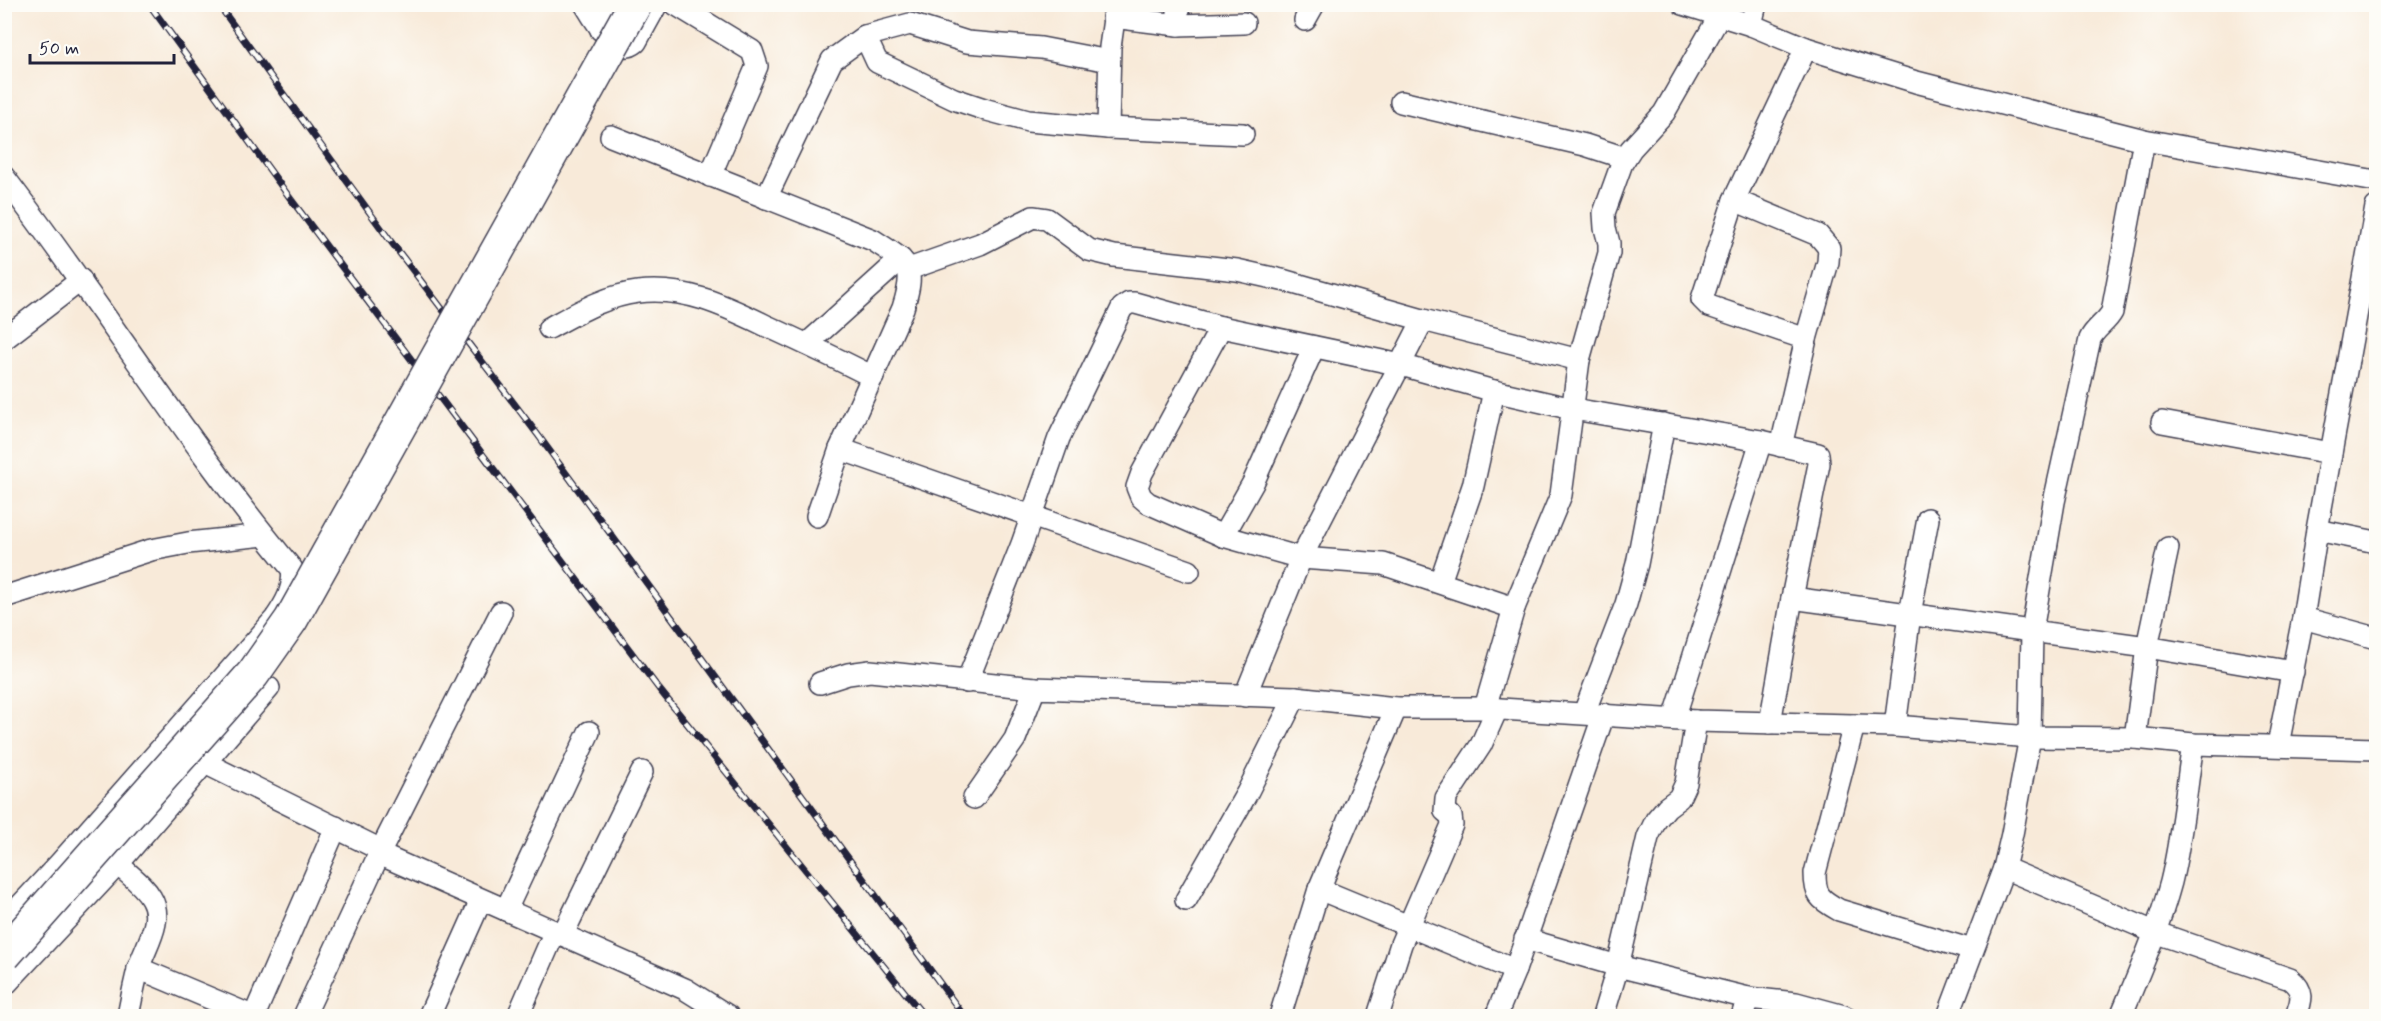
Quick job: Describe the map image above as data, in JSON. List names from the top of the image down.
{
  "scale_bar": "50 m"
}
